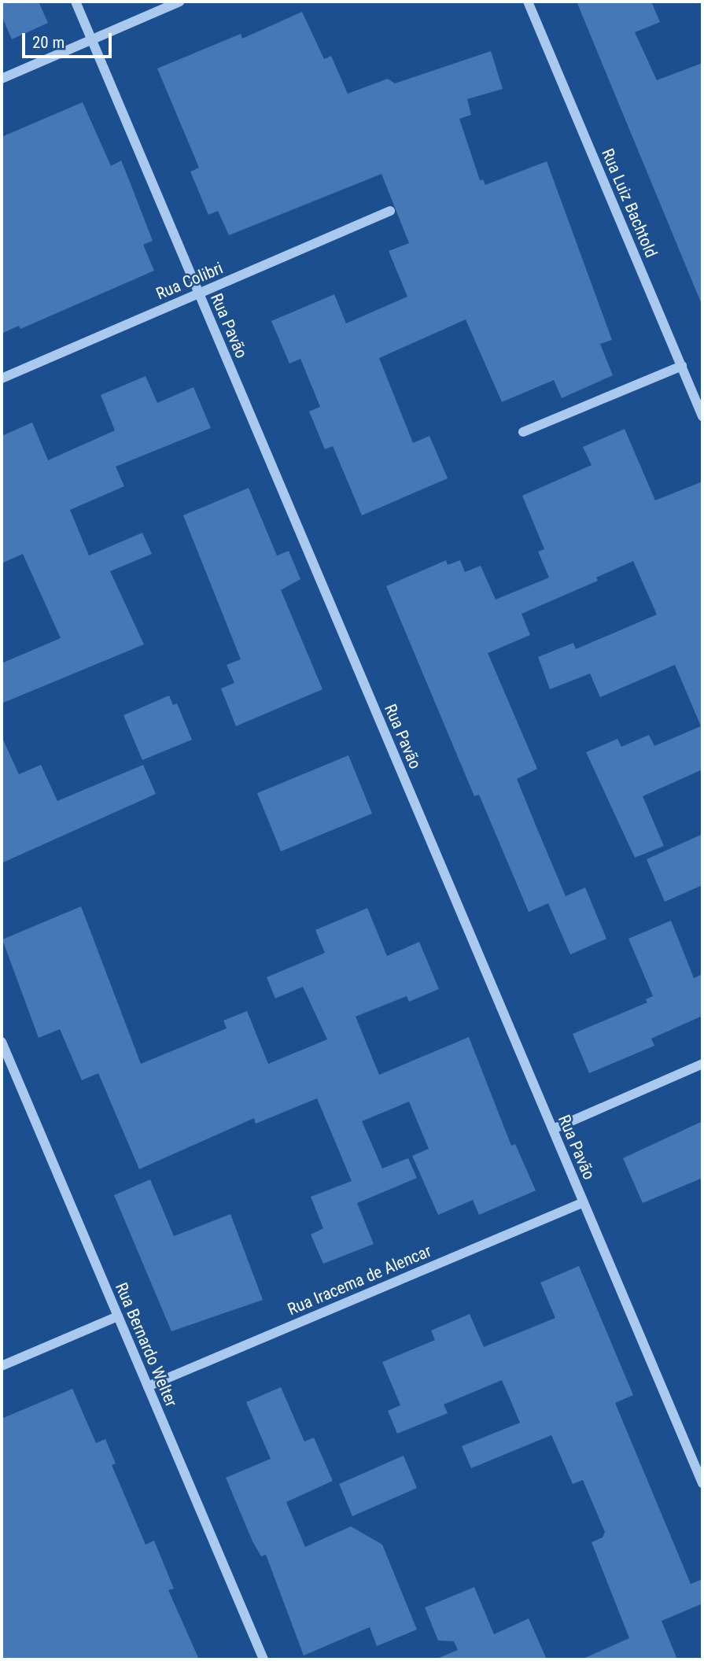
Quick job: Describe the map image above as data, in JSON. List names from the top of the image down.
{
  "streets": {
    "street": [
      "Rua Luiz Bachtold",
      "Rua Colibri",
      "Rua Pavão",
      "Rua Iracema de Alencar",
      "Rua Bernardo Welter"
    ]
  },
  "crossings": [
    ["Rua Colibri", "Rua Pavão"],
    ["Rua Pavão", "Rua Iracema de Alencar"],
    ["Rua Iracema de Alencar", "Rua Bernardo Welter"]
  ],
  "scale_bar": "20 m"
}
